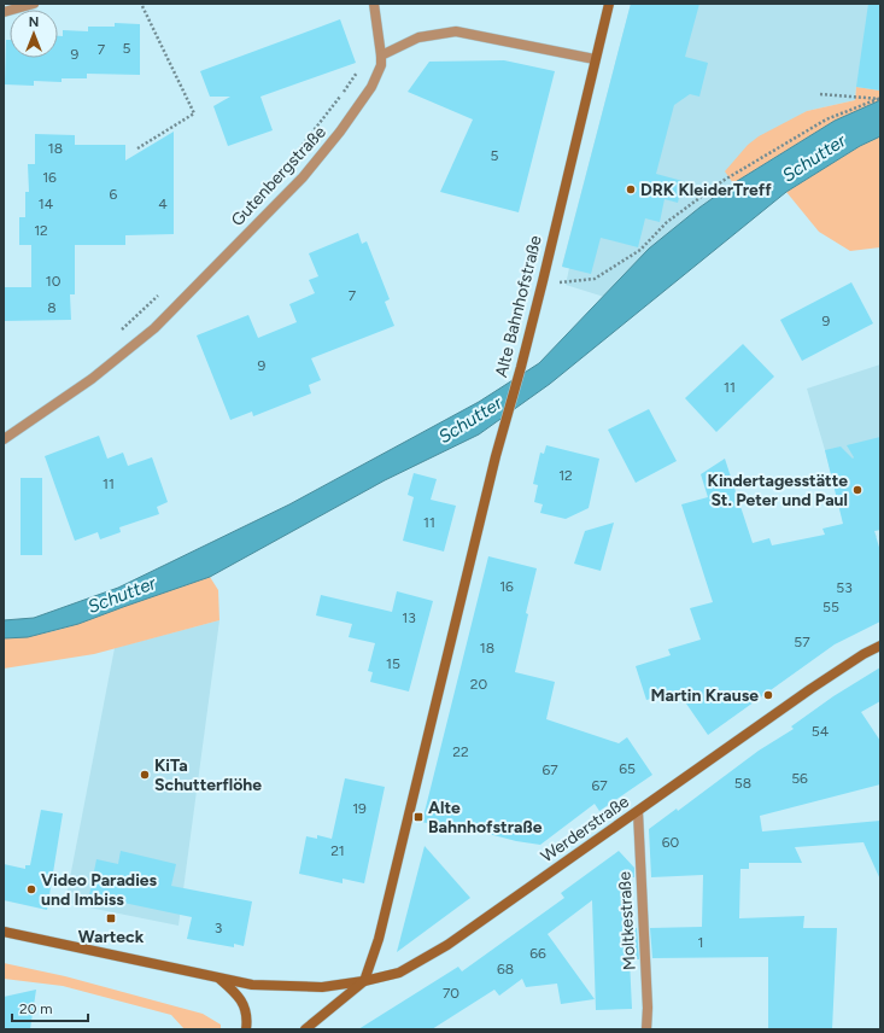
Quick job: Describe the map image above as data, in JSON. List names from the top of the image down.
{
  "streets": {
    "street": [
      "Gutenbergstraße",
      "Alte Bahnhofstraße",
      "Werderstraße",
      "Moltkestraße"
    ]
  },
  "crossings": [
    ["Alte Bahnhofstraße", "Werderstraße"],
    ["Werderstraße", "Moltkestraße"]
  ],
  "water": ["Schutter"],
  "places": {
    "other": [
      "DRK KleiderTreff",
      "Kindertagesstätte St. Peter und Paul",
      "Martin Krause",
      "KiTa Schutterflöhe",
      "Video Paradies und Imbiss"
    ],
    "transit": ["Alte Bahnhofstraße", "Warteck"]
  },
  "house_numbers": [
    "5",
    "7",
    "9",
    "18",
    "5",
    "16",
    "6",
    "14",
    "4",
    "12",
    "10",
    "7",
    "8",
    "9",
    "9",
    "11",
    "12",
    "11",
    "11",
    "16",
    "53",
    "55",
    "13",
    "57",
    "18",
    "15",
    "20",
    "54",
    "22",
    "65",
    "67",
    "56",
    "58",
    "67",
    "19",
    "60",
    "21",
    "3",
    "1",
    "66",
    "68",
    "70"
  ],
  "scale_bar": "20 m",
  "north": "top"
}
